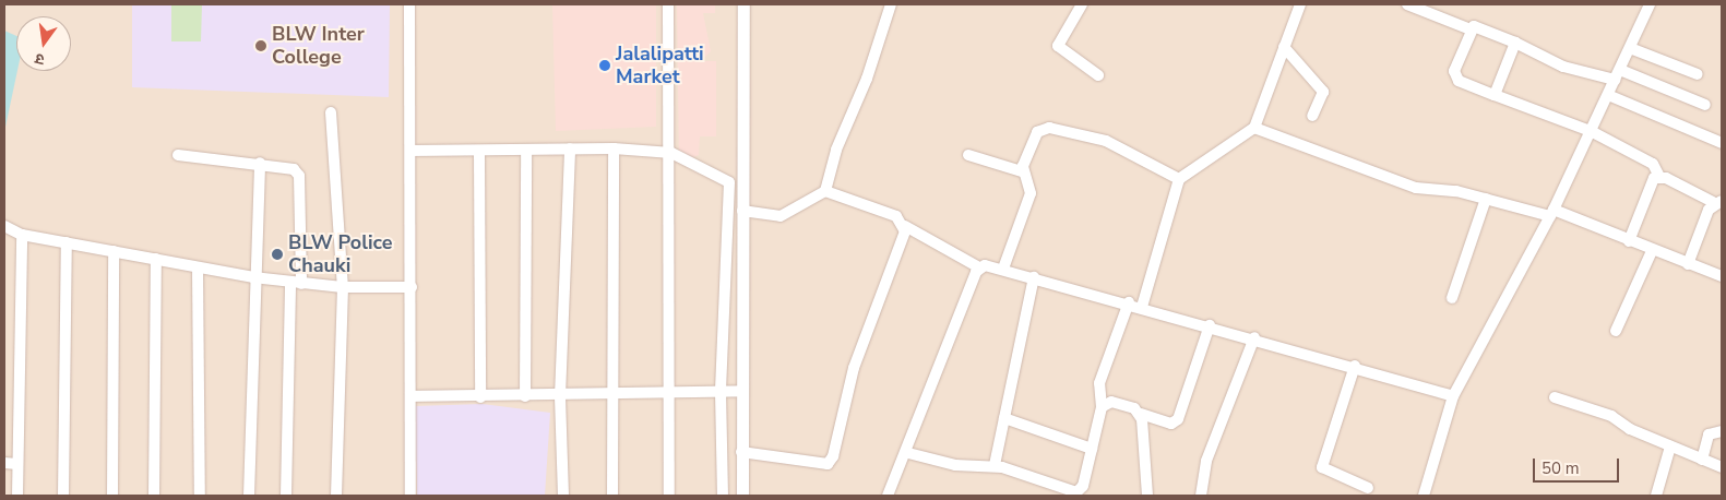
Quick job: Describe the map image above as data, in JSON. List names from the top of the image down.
{
  "places": ["BLW Inter College", "Jalalipatti Market", "BLW Police Chauki"],
  "scale_bar": "50 m",
  "north": "bottom"
}
